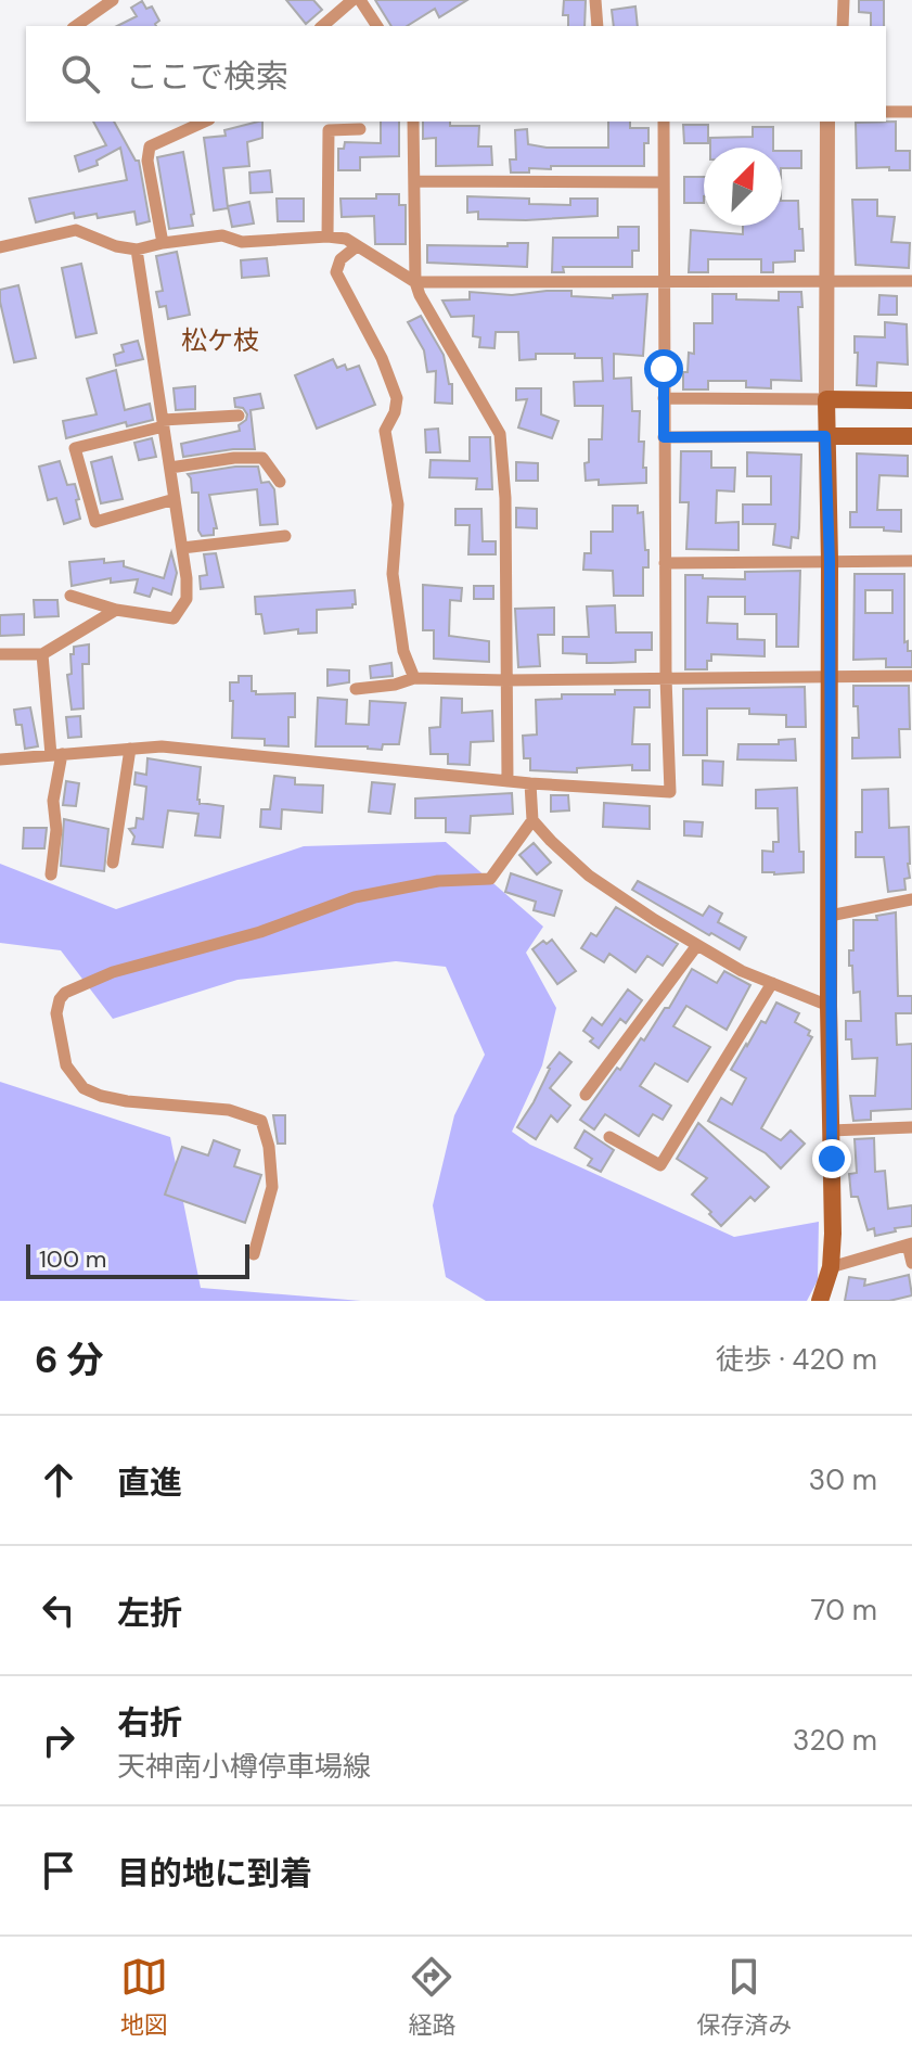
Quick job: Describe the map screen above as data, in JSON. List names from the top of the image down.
{
  "districts": ["松ケ枝"],
  "scale_bar": "100 m",
  "north": "top right",
  "page": {
    "search": "ここで検索",
    "scale": "100 m",
    "heading": ["6 分", "徒歩 · 420 m"],
    "list": [
      ["直進", "30 m"],
      ["左折", "70 m"],
      ["右折", "天神南小樽停車場線", "320 m"],
      "目的地に到着"
    ],
    "nav": ["地図", "経路", "保存済み"]
  }
}
